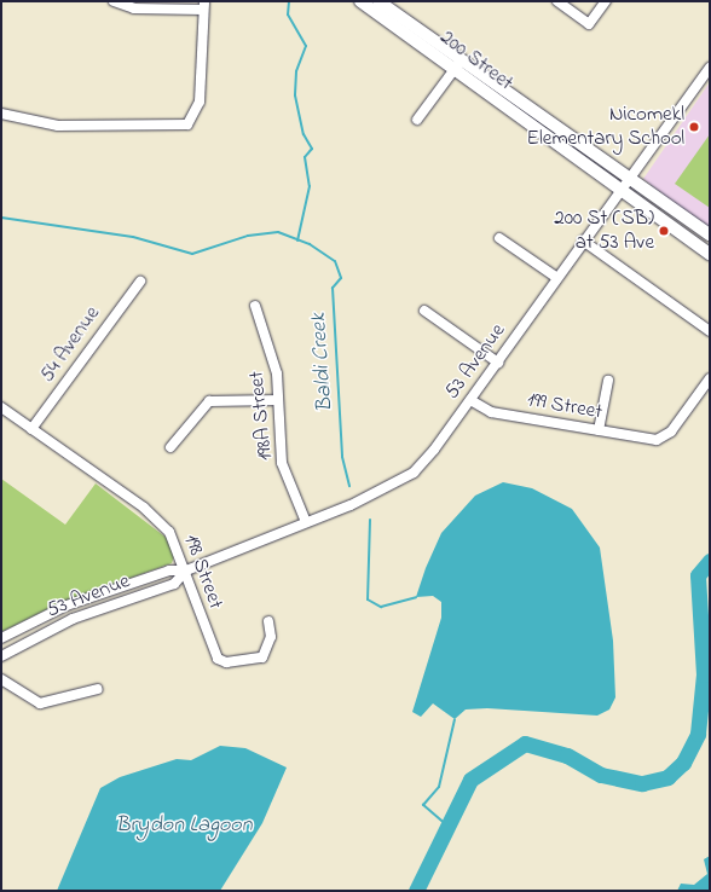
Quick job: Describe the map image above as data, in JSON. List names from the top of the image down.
{
  "streets": {
    "main road": ["200 Street"],
    "street": [
      "54 Avenue",
      "53 Avenue",
      "199 Street",
      "198A Street",
      "198 Street"
    ]
  },
  "crossings": [
    ["200 Street", "53 Avenue"],
    ["54 Avenue", "198 Street"],
    ["53 Avenue", "199 Street"],
    ["53 Avenue", "198A Street"],
    ["53 Avenue", "198 Street"]
  ],
  "water": ["Baldi Creek", "Brydon Lagoon"],
  "places": ["Nicomekl Elementary School", "200 St (SB) at 53 Ave"]
}
